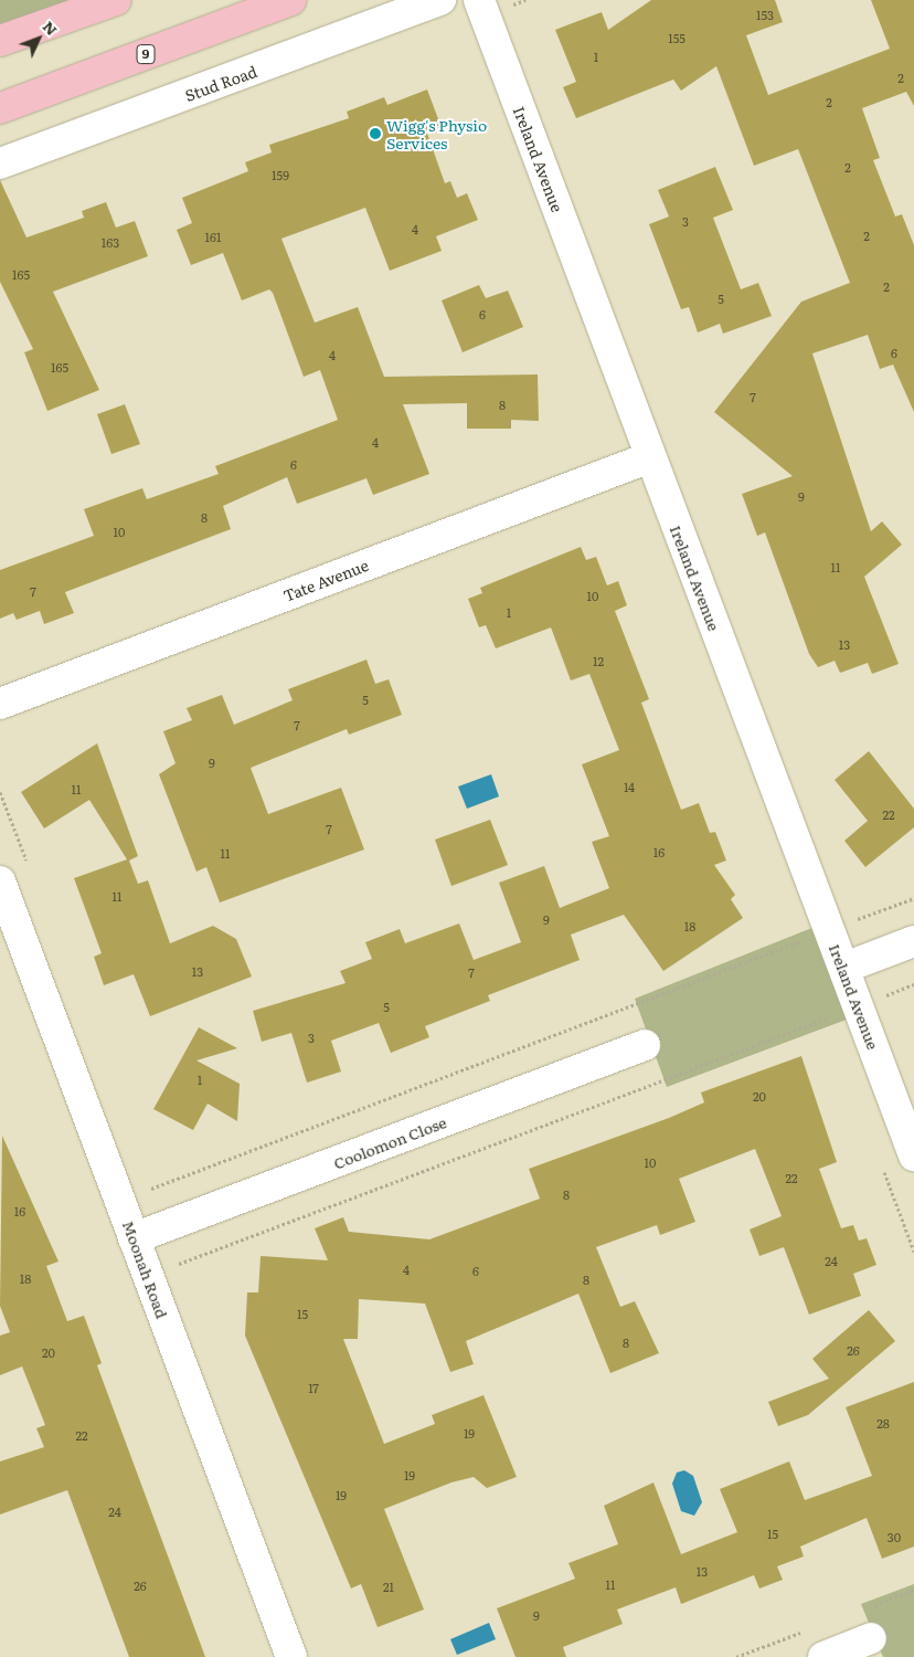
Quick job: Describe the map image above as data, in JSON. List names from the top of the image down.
{
  "streets": {
    "main road": ["9"],
    "street": [
      "Stud Road",
      "Ireland Avenue",
      "Tate Avenue",
      "Coolomon Close",
      "Moonah Road"
    ]
  },
  "crossings": [
    ["Ireland Avenue", "Tate Avenue"],
    ["Coolomon Close", "Moonah Road"]
  ],
  "places": ["Wigg's Physio Services"],
  "house_numbers": [
    "153",
    "155",
    "1",
    "2",
    "2",
    "2",
    "159",
    "3",
    "4",
    "2",
    "161",
    "163",
    "165",
    "2",
    "5",
    "6",
    "6",
    "4",
    "165",
    "7",
    "8",
    "4",
    "6",
    "9",
    "8",
    "10",
    "11",
    "7",
    "10",
    "1",
    "13",
    "12",
    "5",
    "7",
    "9",
    "14",
    "11",
    "22",
    "7",
    "16",
    "11",
    "11",
    "9",
    "18",
    "13",
    "7",
    "5",
    "3",
    "1",
    "20",
    "10",
    "22",
    "8",
    "16",
    "24",
    "4",
    "6",
    "18",
    "8",
    "15",
    "8",
    "26",
    "20",
    "17",
    "28",
    "19",
    "22",
    "19",
    "19",
    "24",
    "15",
    "30",
    "13",
    "11",
    "26",
    "21",
    "9"
  ],
  "north": "top right"
}
